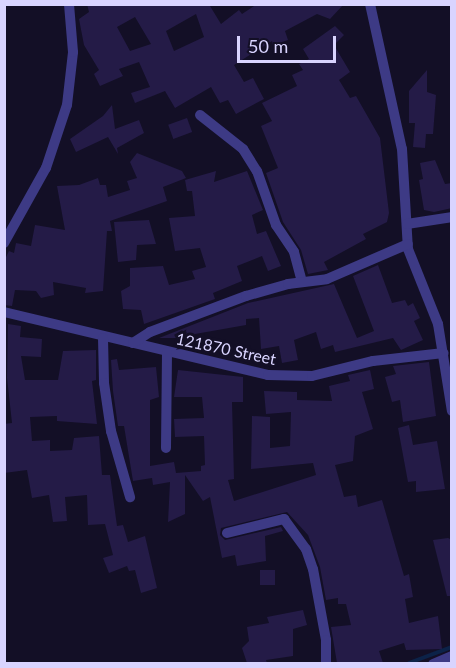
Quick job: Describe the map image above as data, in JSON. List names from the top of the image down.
{
  "streets": {
    "street": ["121870 Street"]
  },
  "scale_bar": "50 m"
}
